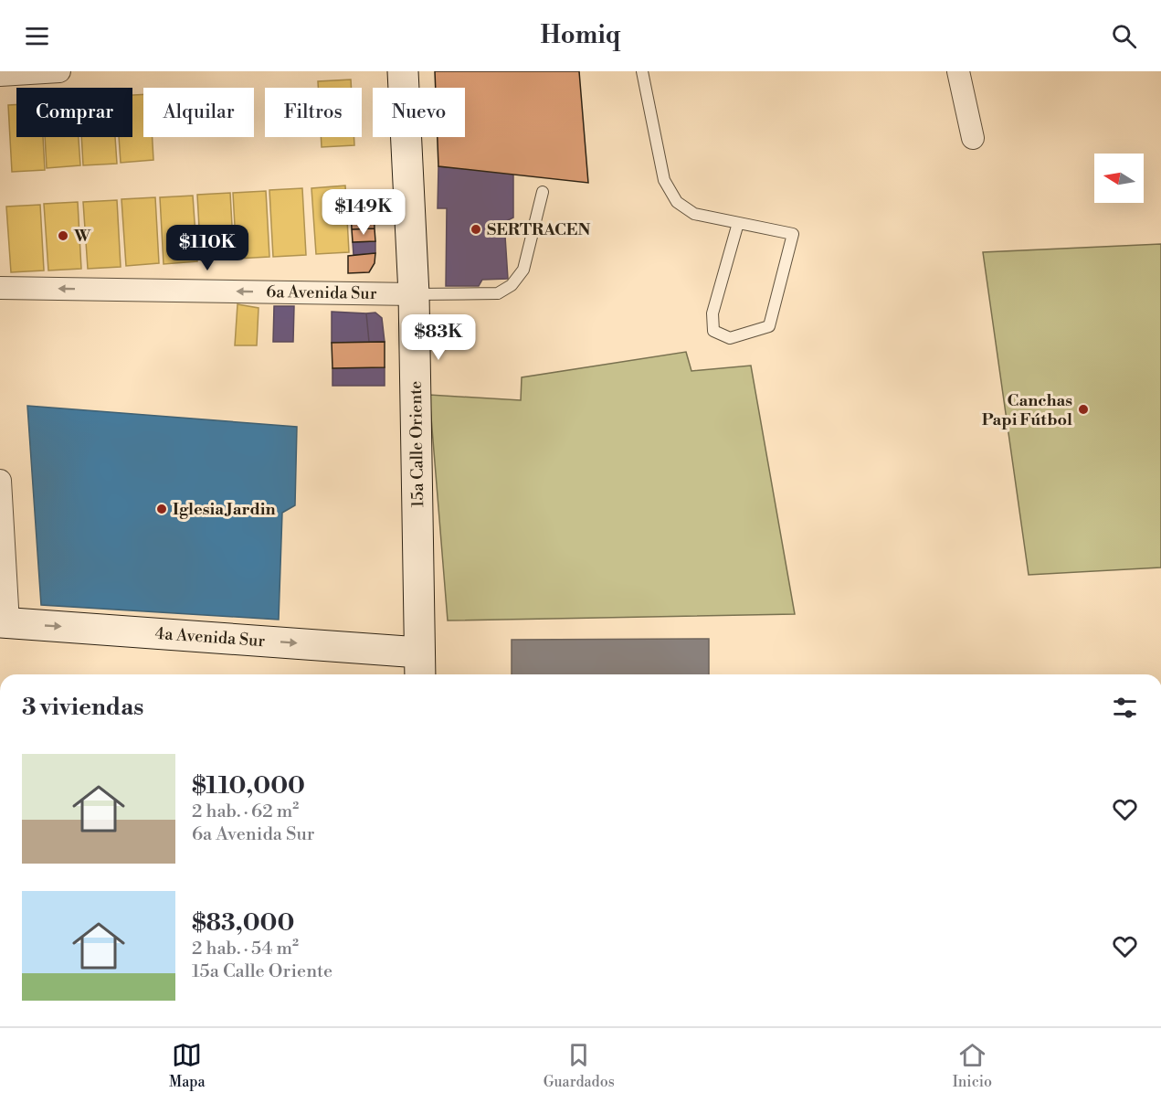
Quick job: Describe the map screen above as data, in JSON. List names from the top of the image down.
{
  "streets": {
    "street": ["6a Avenida Sur", "15a Calle Oriente", "4a Avenida Sur"]
  },
  "crossings": [
    ["6a Avenida Sur", "15a Calle Oriente"],
    ["15a Calle Oriente", "4a Avenida Sur"]
  ],
  "one_way": ["6a Avenida Sur", "4a Avenida Sur"],
  "places": [
    "SERTRACEN",
    "W",
    "Canchas Papi Fútbol",
    "Iglesia Jardin"
  ],
  "north": "left",
  "page": {
    "header": "Homiq",
    "chip": [
      "Comprar",
      "Alquilar",
      "Filtros",
      "Nuevo"
    ],
    "price": ["$149K", "$110K", "$83K"],
    "heading": "3 viviendas",
    "list": [
      {
        "name": "$110,000",
        "note": "2 hab. · 62 m² · 6a Avenida Sur"
      },
      {
        "name": "$83,000",
        "note": "2 hab. · 54 m² · 15a Calle Oriente"
      }
    ],
    "tabs": ["Mapa", "Guardados", "Inicio"]
  }
}
